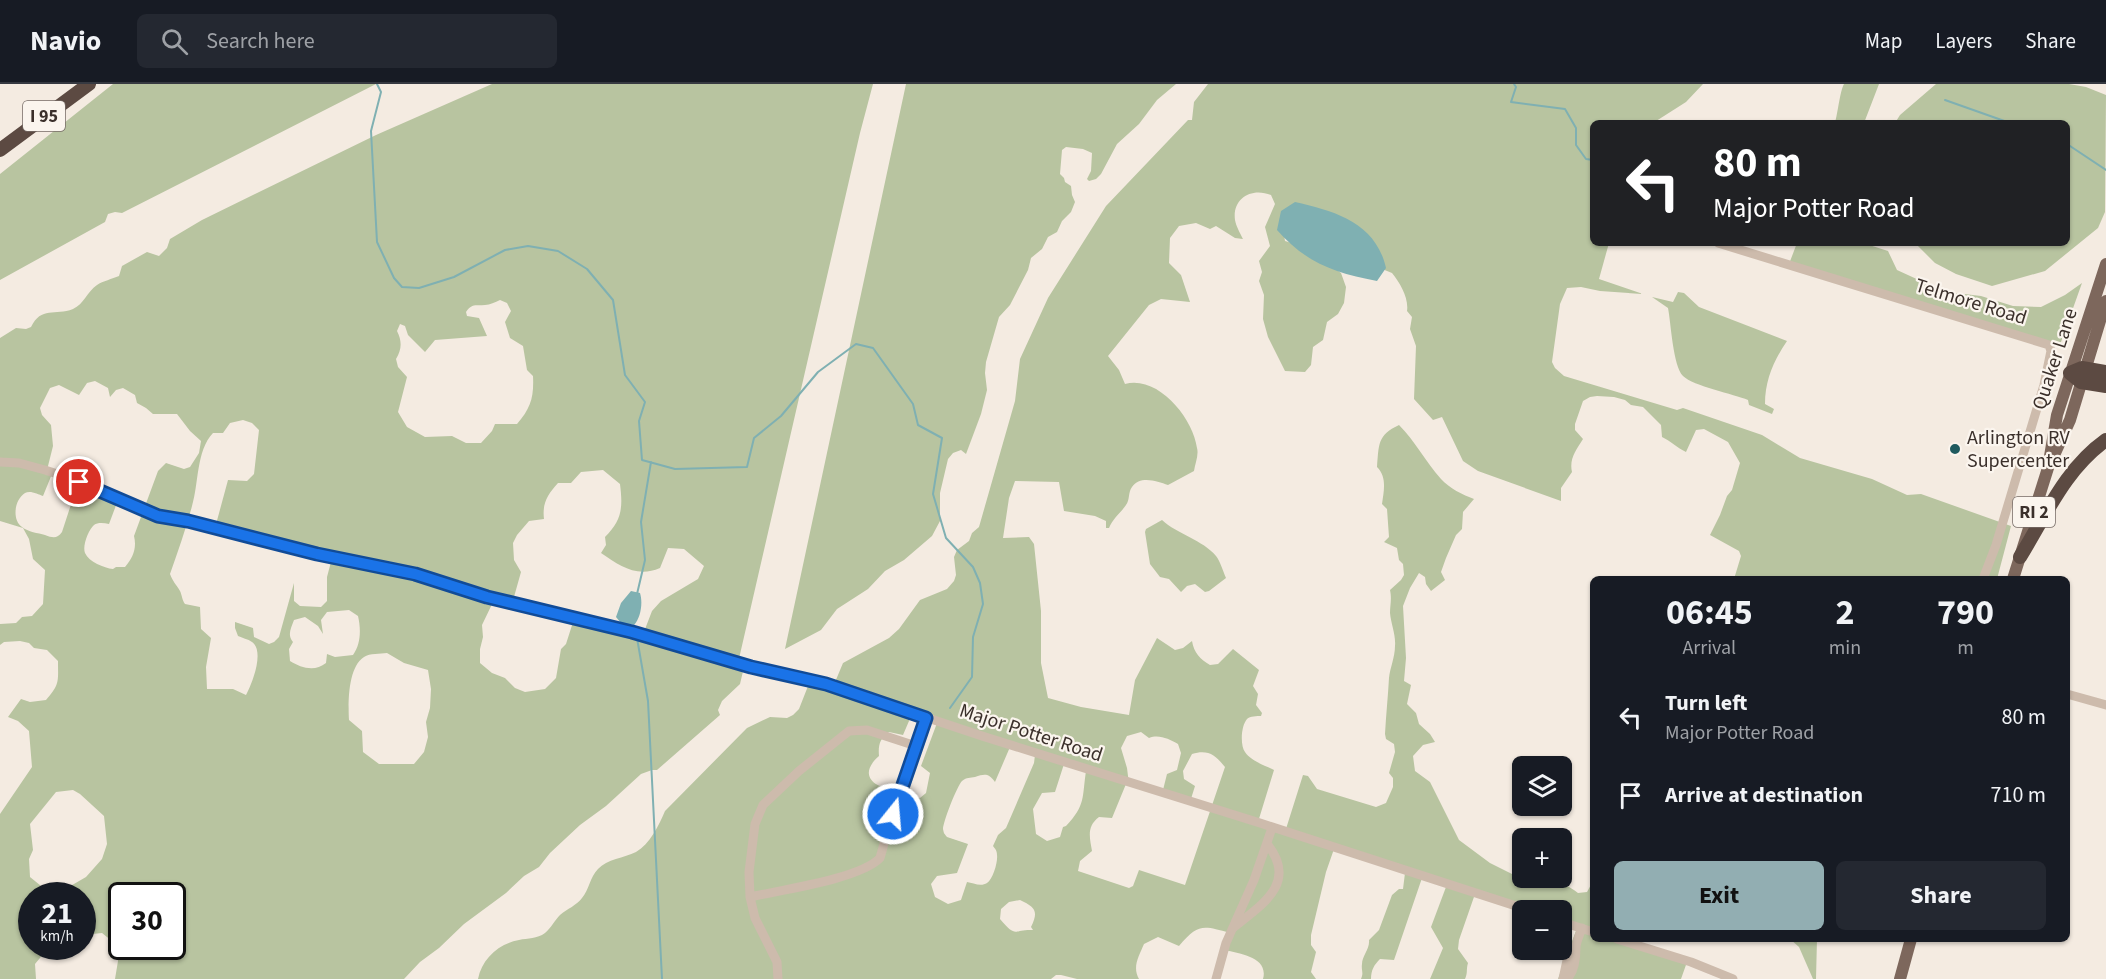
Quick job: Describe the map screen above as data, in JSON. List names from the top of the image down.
{
  "streets": {
    "highway": ["I 95"],
    "main road": ["Quaker Lane", "RI 2"],
    "street": ["Telmore Road", "Major Potter Road"]
  },
  "places": ["Arlington RV Supercenter"],
  "page": {
    "header": "Navio",
    "search": "Search here",
    "nav": ["Map", "Layers", "Share"],
    "turn": ["80 m", "Major Potter Road"],
    "eta": [
      "06:45",
      "Arrival",
      "2",
      "min",
      "790",
      "m"
    ],
    "list": [
      {
        "name": "Turn left",
        "note": "Major Potter Road",
        "value": "80 m"
      },
      {
        "name": "Arrive at destination",
        "value": "710 m"
      }
    ],
    "map_buttons": ["+", "−"],
    "buttons": ["Exit", "Share"],
    "speed": "21 km/h",
    "limit": "30"
  }
}
